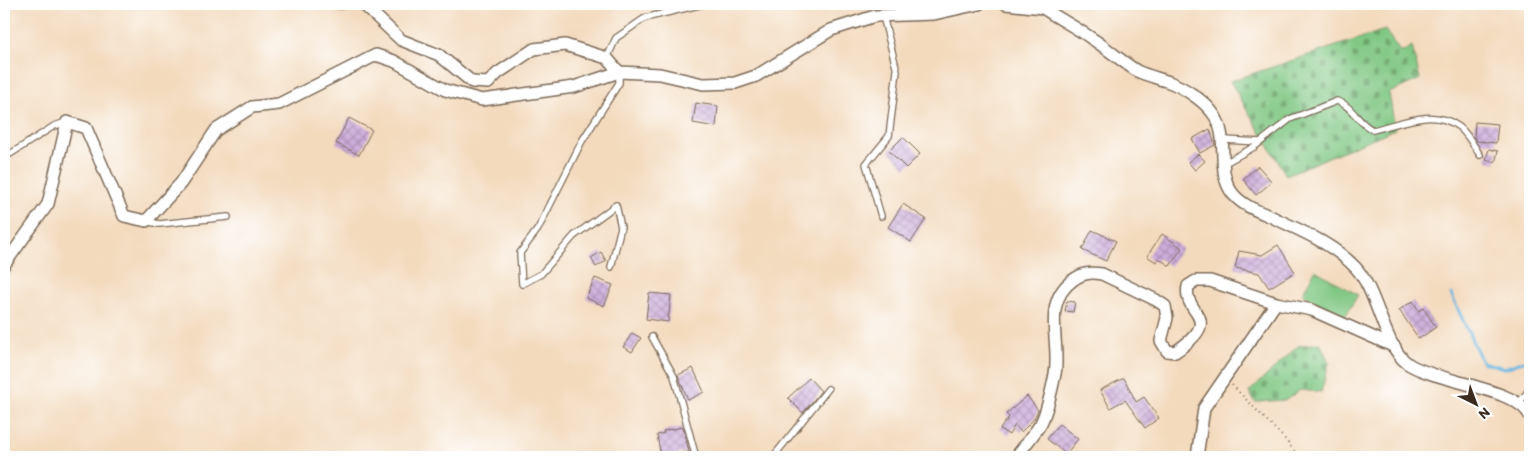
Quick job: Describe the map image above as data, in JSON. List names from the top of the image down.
{
  "north": "bottom right"
}
